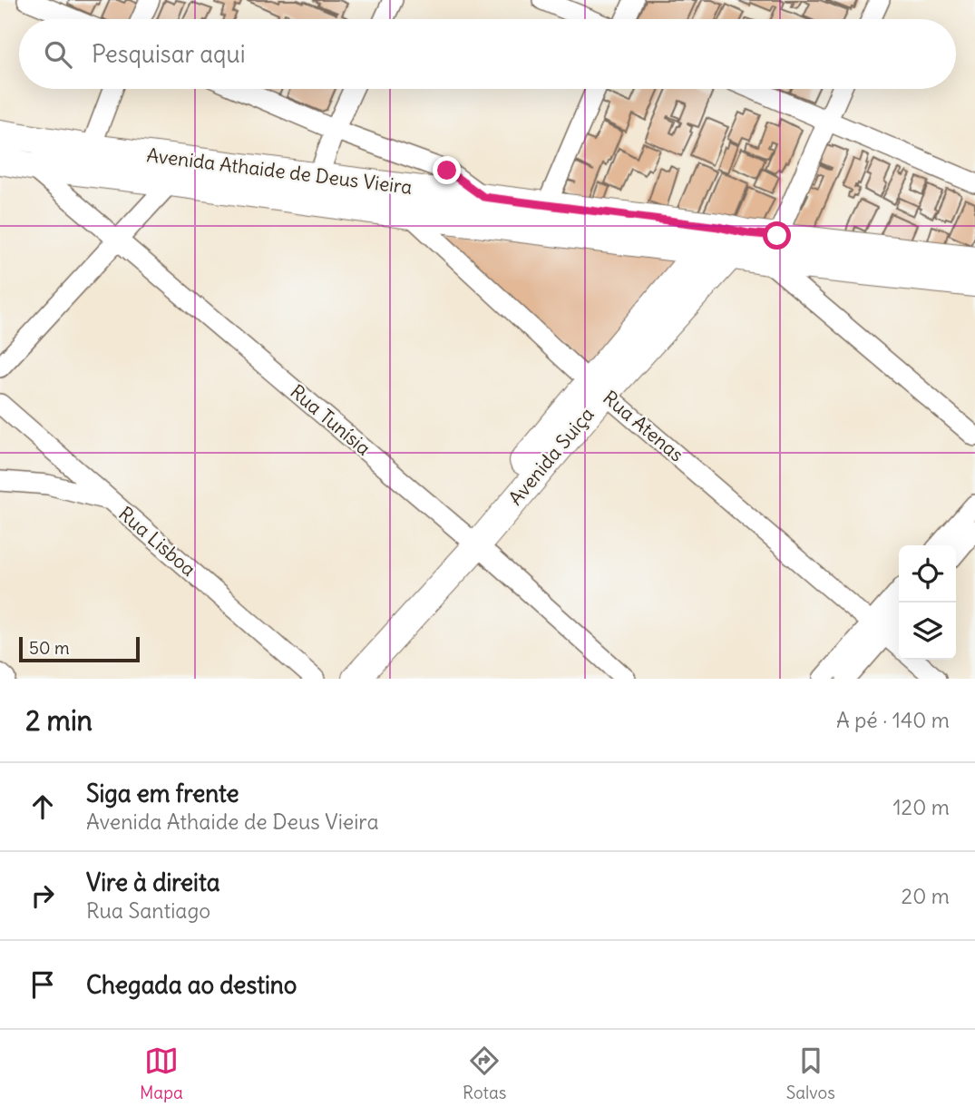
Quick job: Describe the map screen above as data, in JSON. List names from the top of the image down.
{
  "streets": {
    "street": [
      "Avenida Athaide de Deus Vieira",
      "Rua Tunísia",
      "Rua Atenas",
      "Avenida Suiça",
      "Rua Lisboa"
    ]
  },
  "crossings": [
    ["Avenida Athaide de Deus Vieira", "Rua Tunísia"],
    ["Avenida Athaide de Deus Vieira", "Rua Atenas"],
    ["Avenida Athaide de Deus Vieira", "Avenida Suiça"],
    ["Rua Tunísia", "Avenida Suiça"],
    ["Rua Atenas", "Avenida Suiça"]
  ],
  "scale_bar": "50 m",
  "page": {
    "search": "Pesquisar aqui",
    "scale": "50 m",
    "heading": ["2 min", "A pé · 140 m"],
    "list": [
      ["Siga em frente", "Avenida Athaide de Deus Vieira", "120 m"],
      ["Vire à direita", "Rua Santiago", "20 m"],
      "Chegada ao destino"
    ],
    "nav": ["Mapa", "Rotas", "Salvos"]
  }
}
